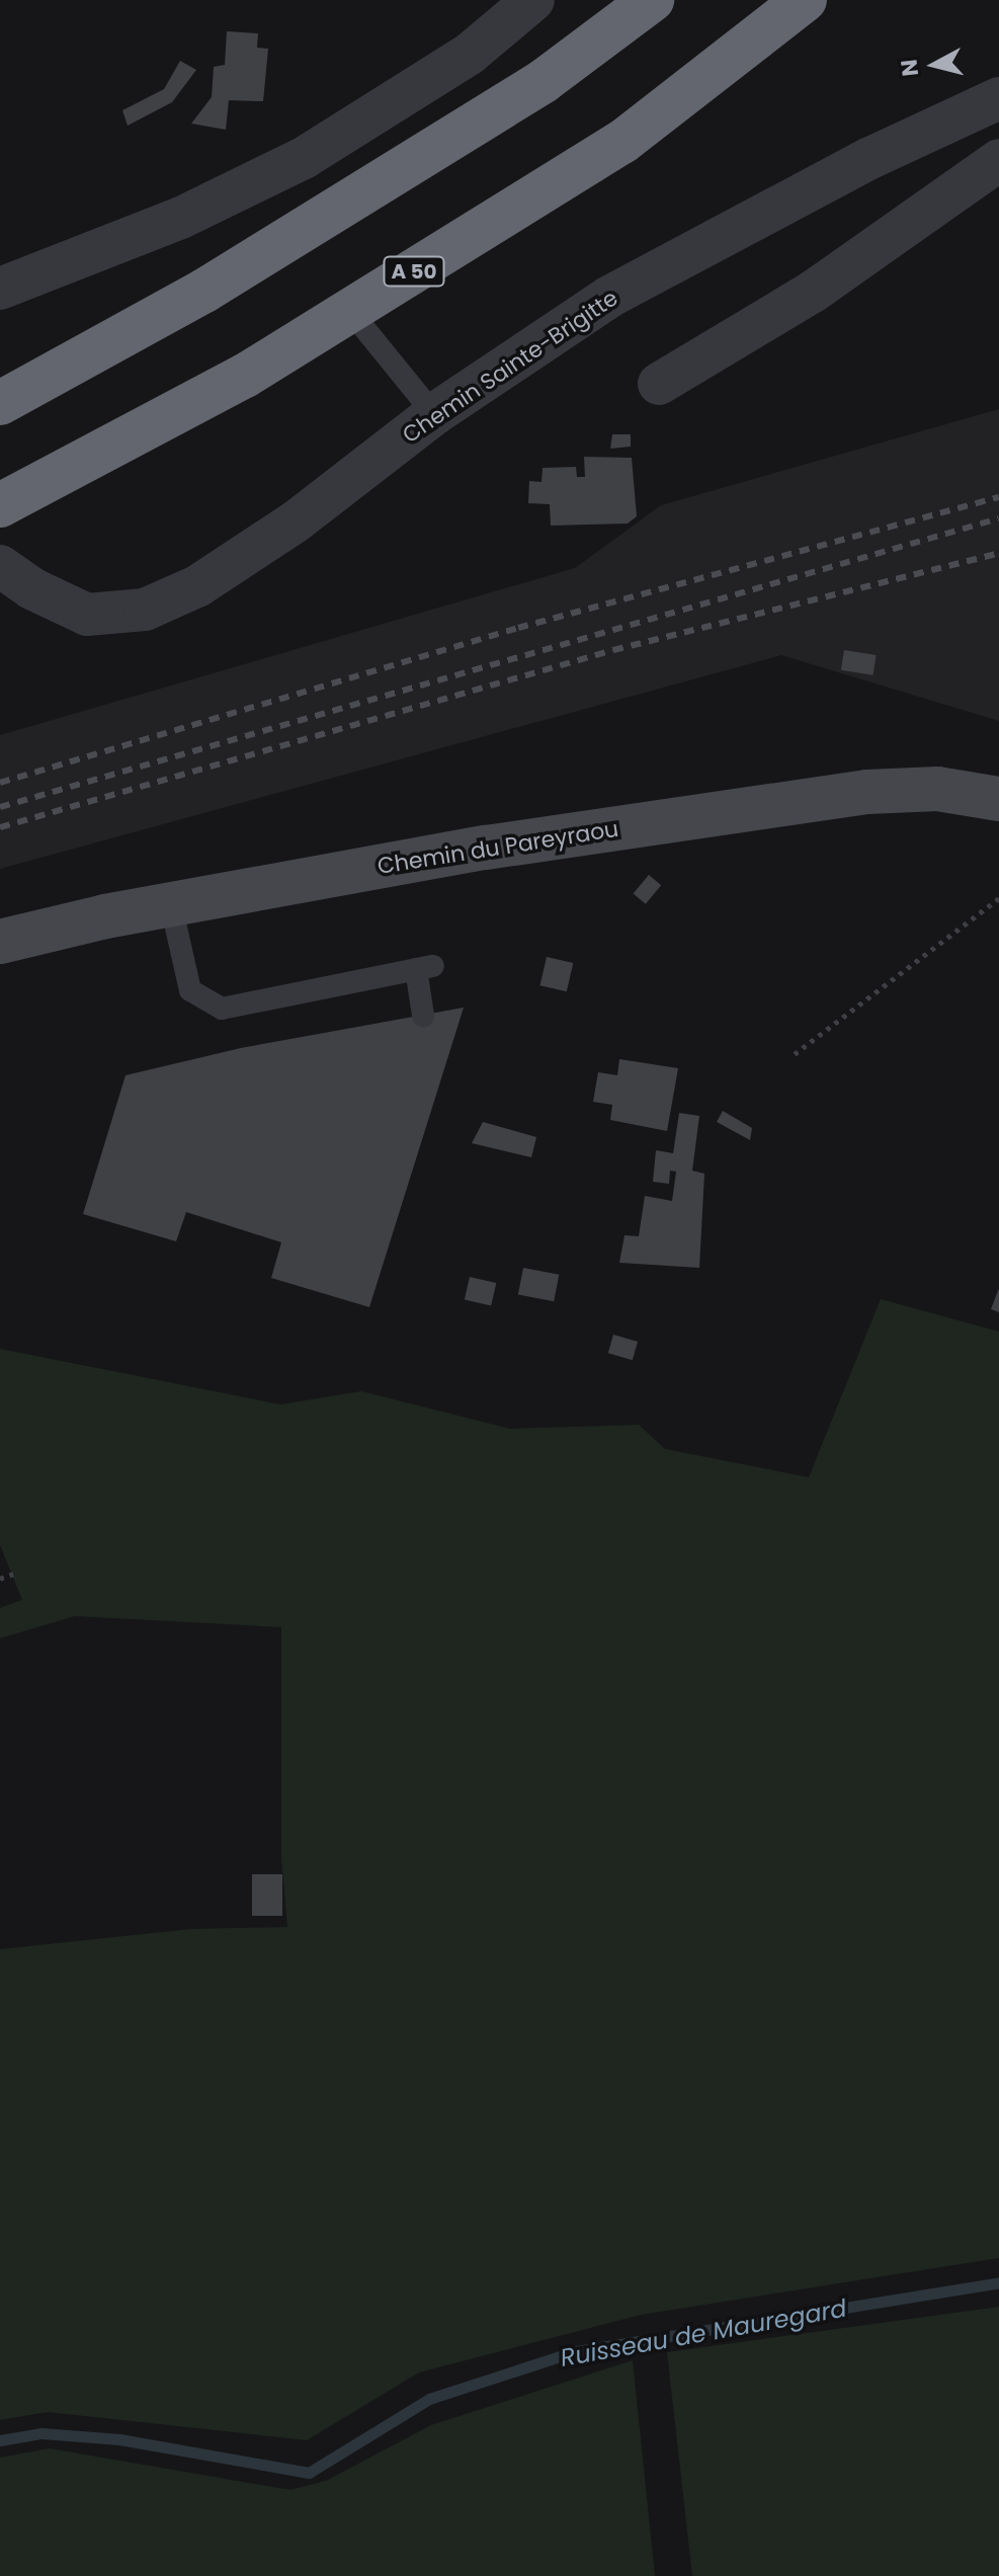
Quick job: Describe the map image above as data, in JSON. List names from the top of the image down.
{
  "streets": {
    "highway": ["A 50"],
    "street": ["Chemin Sainte-Brigitte", "Chemin du Pareyraou"]
  },
  "water": ["Ruisseau de Mauregard"],
  "north": "left"
}
